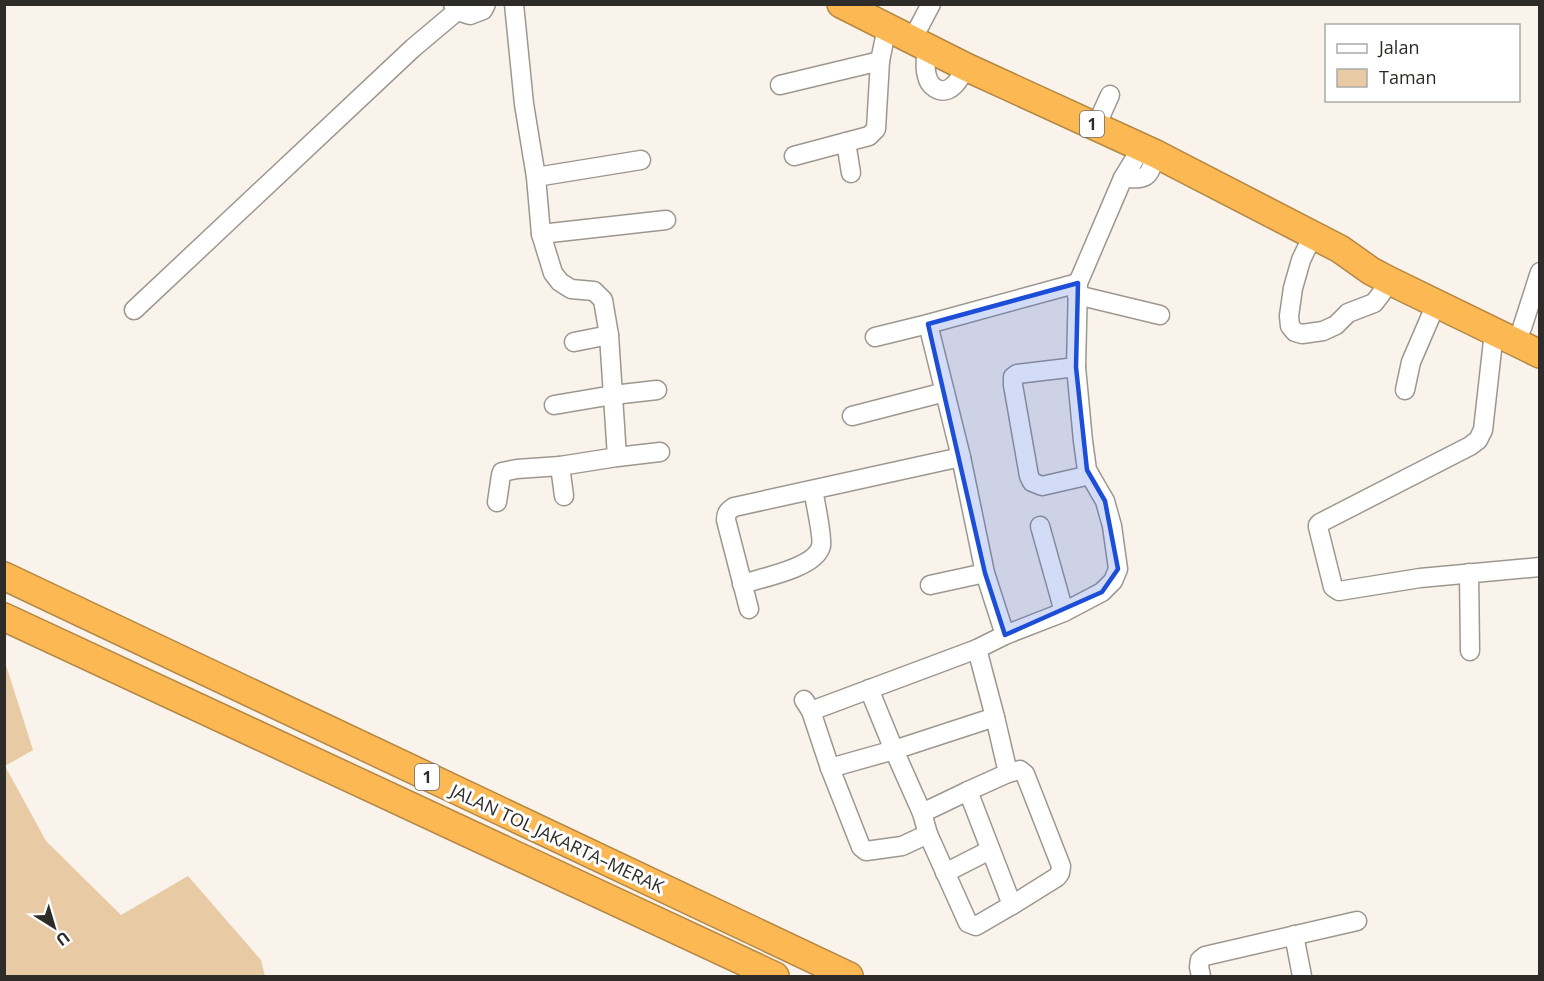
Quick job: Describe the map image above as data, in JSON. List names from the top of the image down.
{
  "streets": {
    "highway": ["1", "JALAN TOL JAKARTA–MERAK"]
  },
  "legend": ["Jalan", "Taman"],
  "north": "bottom right"
}
